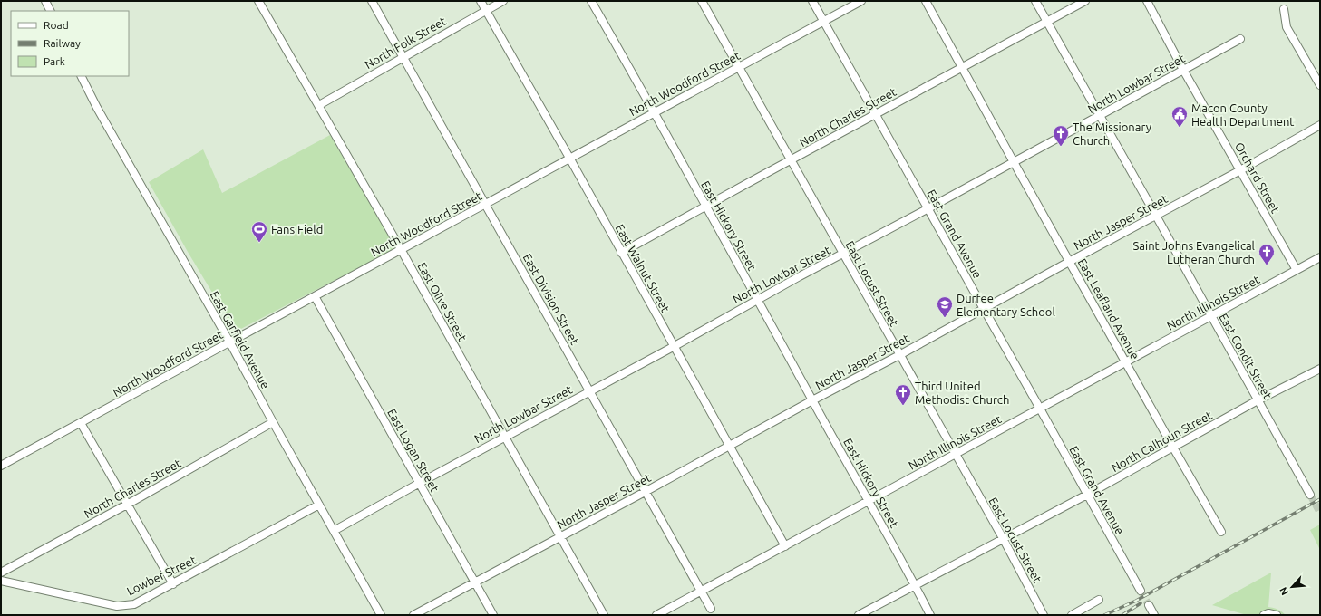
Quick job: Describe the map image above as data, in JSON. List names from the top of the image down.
{
  "streets": {
    "street": [
      "North Folk Street",
      "North Woodford Street",
      "North Lowbar Street",
      "North Charles Street",
      "Orchard Street",
      "North Jasper Street",
      "East Hickory Street",
      "East Grand Avenue",
      "East Walnut Street",
      "East Locust Street",
      "East Division Street",
      "East Olive Street",
      "North Illinois Street",
      "East Leafland Avenue",
      "East Garfield Avenue",
      "East Condit Street",
      "North Calhoun Street",
      "East Logan Street",
      "Lowber Street"
    ]
  },
  "crossings": [
    ["North Folk Street", "East Walnut Street"],
    ["North Folk Street", "East Division Street"],
    ["North Folk Street", "East Olive Street"],
    ["North Woodford Street", "East Hickory Street"],
    ["North Woodford Street", "East Grand Avenue"],
    ["North Woodford Street", "East Walnut Street"],
    ["North Woodford Street", "East Locust Street"],
    ["North Woodford Street", "East Division Street"],
    ["North Woodford Street", "East Olive Street"],
    ["North Woodford Street", "East Garfield Avenue"],
    ["North Woodford Street", "East Logan Street"],
    ["North Lowbar Street", "Orchard Street"],
    ["North Lowbar Street", "East Hickory Street"],
    ["North Lowbar Street", "East Grand Avenue"],
    ["North Lowbar Street", "East Walnut Street"],
    ["North Lowbar Street", "East Locust Street"],
    ["North Lowbar Street", "East Division Street"],
    ["North Lowbar Street", "East Olive Street"],
    ["North Lowbar Street", "East Leafland Avenue"],
    ["North Lowbar Street", "East Garfield Avenue"],
    ["North Lowbar Street", "East Condit Street"],
    ["North Lowbar Street", "East Logan Street"],
    ["North Charles Street", "East Hickory Street"],
    ["North Charles Street", "East Grand Avenue"],
    ["North Charles Street", "East Walnut Street"],
    ["North Charles Street", "East Locust Street"],
    ["North Charles Street", "East Leafland Avenue"],
    ["North Charles Street", "East Garfield Avenue"],
    ["North Charles Street", "East Condit Street"],
    ["Orchard Street", "North Jasper Street"],
    ["Orchard Street", "North Illinois Street"],
    ["North Jasper Street", "East Hickory Street"],
    ["North Jasper Street", "East Grand Avenue"],
    ["North Jasper Street", "East Walnut Street"],
    ["North Jasper Street", "East Locust Street"],
    ["North Jasper Street", "East Division Street"],
    ["North Jasper Street", "East Olive Street"],
    ["North Jasper Street", "East Leafland Avenue"],
    ["North Jasper Street", "East Condit Street"],
    ["North Jasper Street", "East Logan Street"],
    ["East Hickory Street", "North Illinois Street"],
    ["East Hickory Street", "North Calhoun Street"],
    ["East Grand Avenue", "North Illinois Street"],
    ["East Grand Avenue", "North Calhoun Street"],
    ["East Walnut Street", "North Illinois Street"],
    ["East Locust Street", "North Illinois Street"],
    ["East Locust Street", "North Calhoun Street"],
    ["East Division Street", "North Illinois Street"],
    ["North Illinois Street", "East Leafland Avenue"],
    ["North Illinois Street", "East Condit Street"],
    ["East Leafland Avenue", "North Calhoun Street"],
    ["East Garfield Avenue", "Lowber Street"],
    ["East Condit Street", "North Calhoun Street"]
  ],
  "places": {
    "public building": ["Macon County Health Department"],
    "church": ["The Missionary Church", "Saint Johns Evangelical Lutheran Church", "Third United Methodist Church"],
    "sports": ["Fans Field"],
    "school or university": ["Durfee Elementary School"]
  },
  "legend": ["Road", "Railway", "Park"],
  "north": "bottom left"
}
